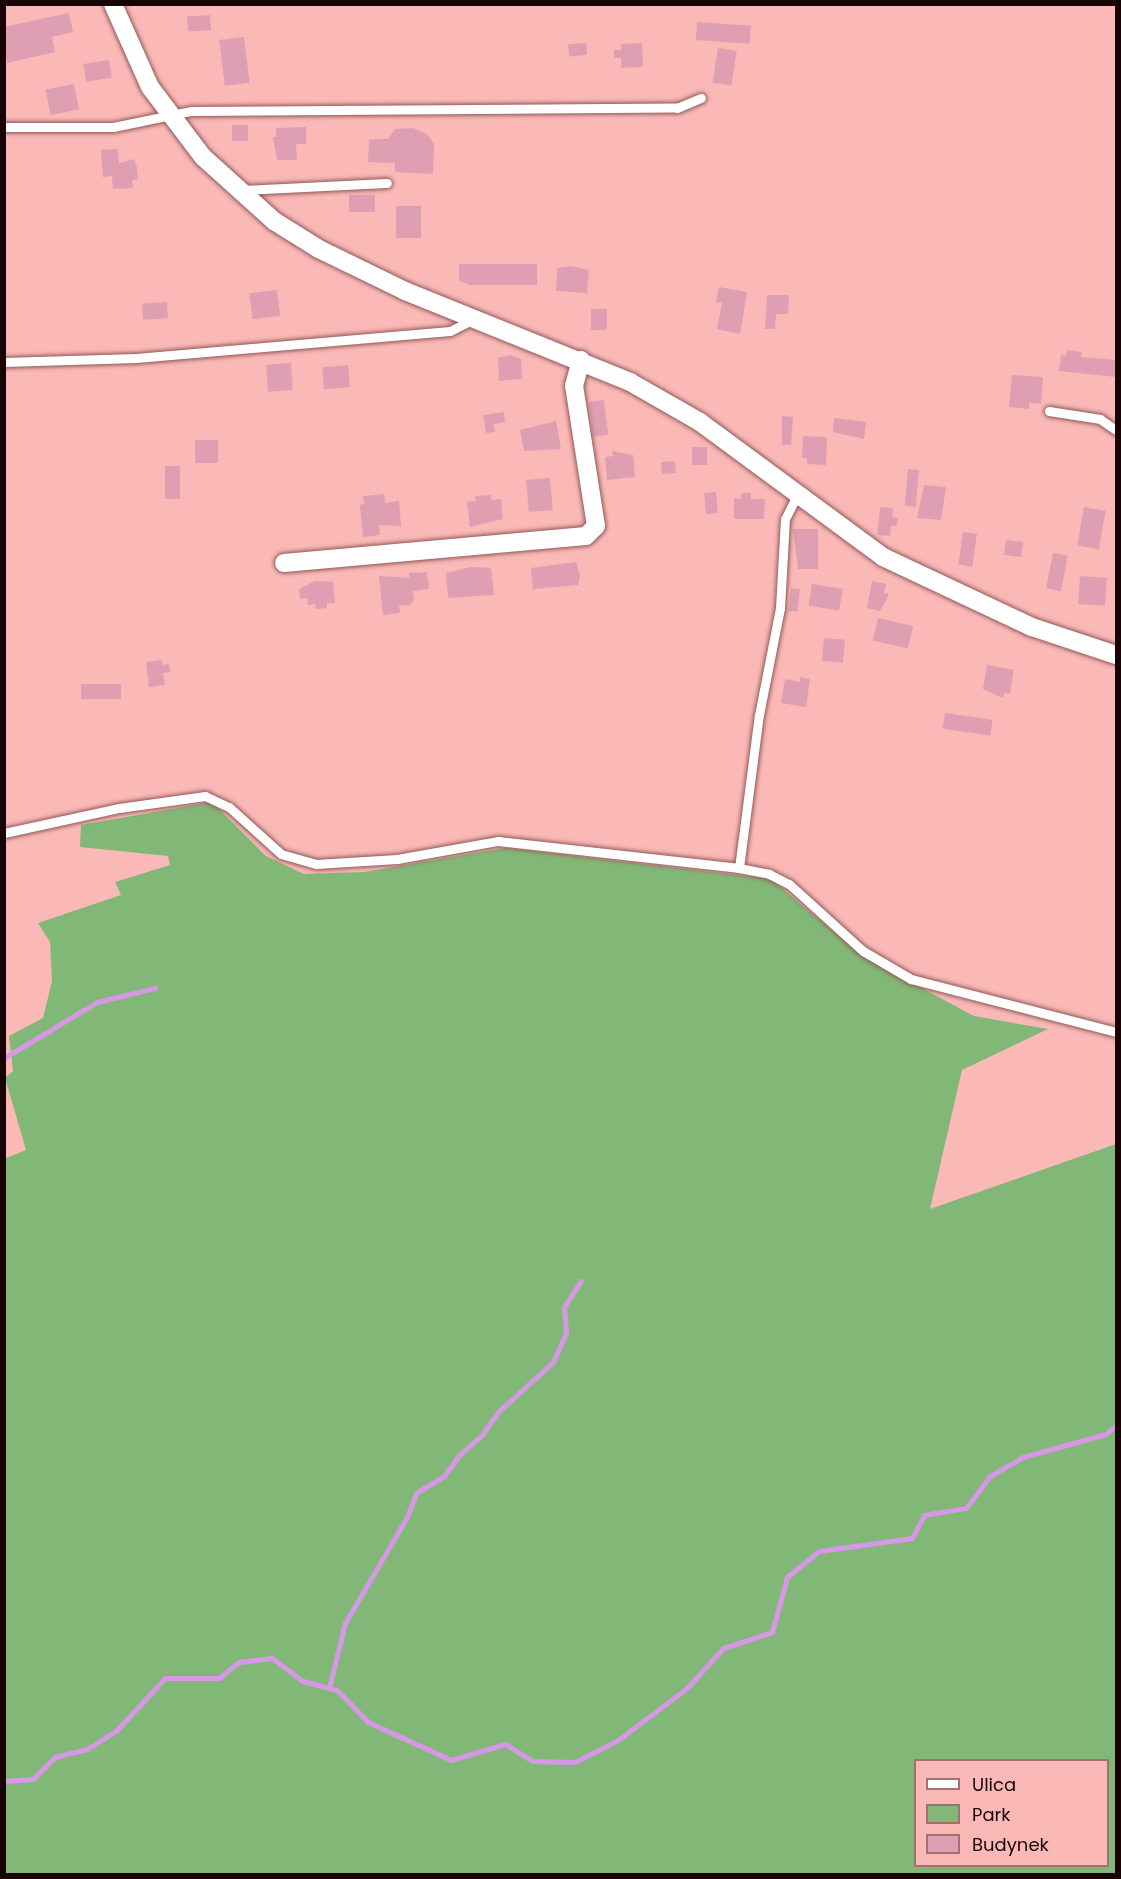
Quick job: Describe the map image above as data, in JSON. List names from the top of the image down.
{
  "legend": ["Ulica", "Park", "Budynek"]
}
